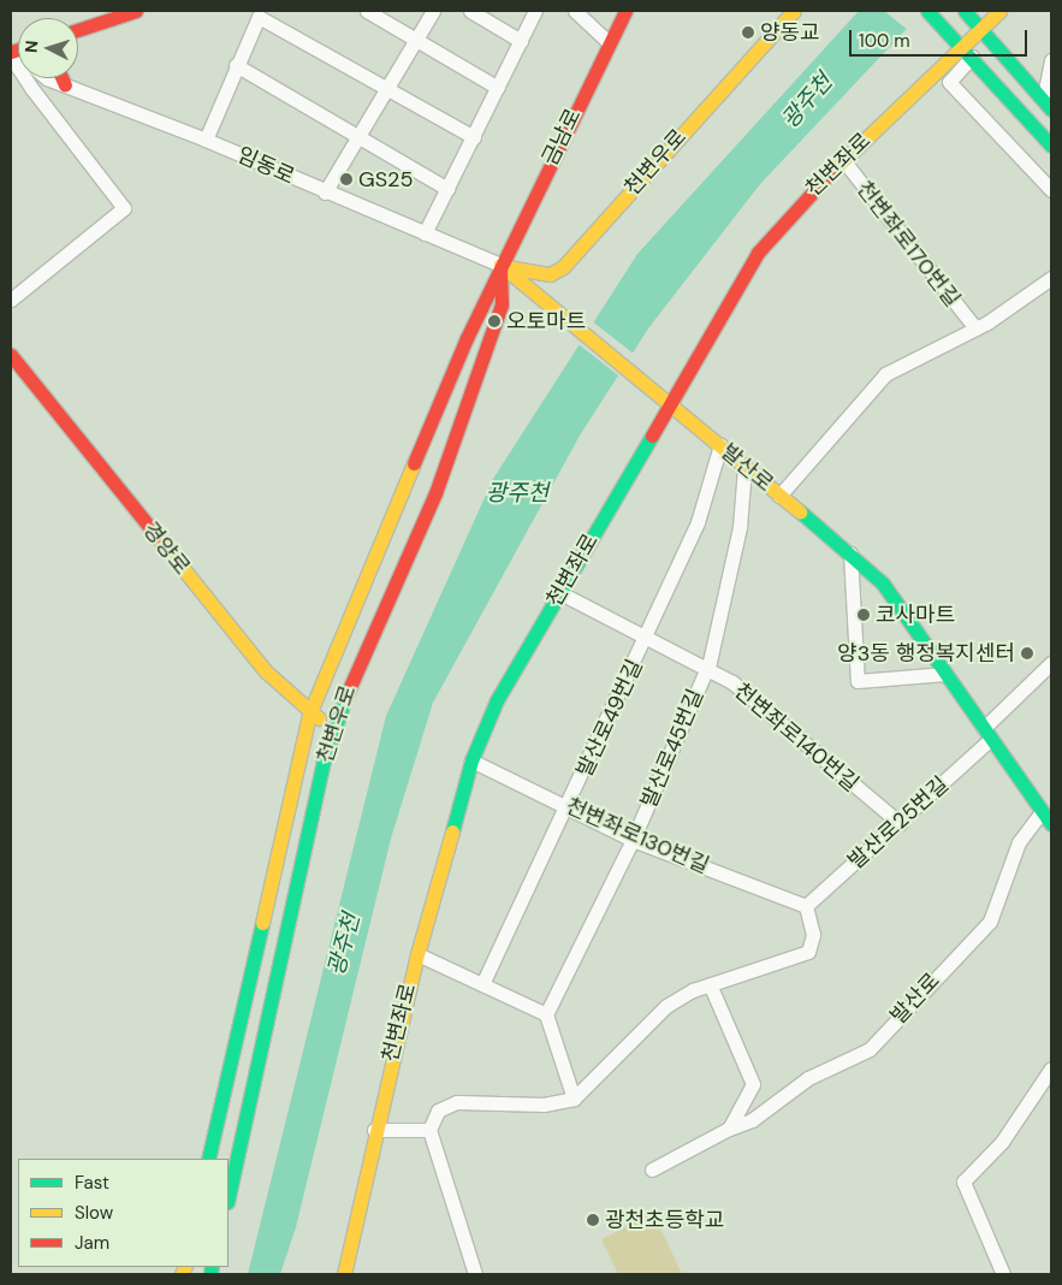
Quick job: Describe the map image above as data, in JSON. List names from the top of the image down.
{
  "streets": {
    "street": [
      "금남로",
      "천변우로",
      "천변좌로",
      "임동로",
      "천변좌로170번길",
      "발산로",
      "경양로",
      "발산로49번길",
      "천변좌로140번길",
      "발산로45번길",
      "발산로25번길",
      "천변좌로130번길"
    ]
  },
  "crossings": [
    ["금남로", "천변우로"],
    ["금남로", "임동로"],
    ["금남로", "발산로"],
    ["천변우로", "임동로"],
    ["천변우로", "발산로"],
    ["천변우로", "경양로"],
    ["천변좌로", "천변좌로170번길"],
    ["천변좌로", "발산로"],
    ["천변좌로", "천변좌로140번길"],
    ["천변좌로", "천변좌로130번길"],
    ["임동로", "발산로"],
    ["발산로", "발산로49번길"],
    ["발산로", "발산로45번길"],
    ["발산로", "발산로25번길"],
    ["발산로49번길", "천변좌로140번길"],
    ["발산로49번길", "천변좌로130번길"],
    ["천변좌로140번길", "발산로45번길"],
    ["천변좌로140번길", "발산로25번길"],
    ["발산로45번길", "천변좌로130번길"],
    ["발산로25번길", "천변좌로130번길"]
  ],
  "water": ["광주천"],
  "places": [
    "양동교",
    "GS25",
    "오토마트",
    "코사마트",
    "양3동 행정복지센터",
    "광천초등학교"
  ],
  "legend": ["Fast", "Slow", "Jam"],
  "scale_bar": "100 m",
  "north": "left"
}
